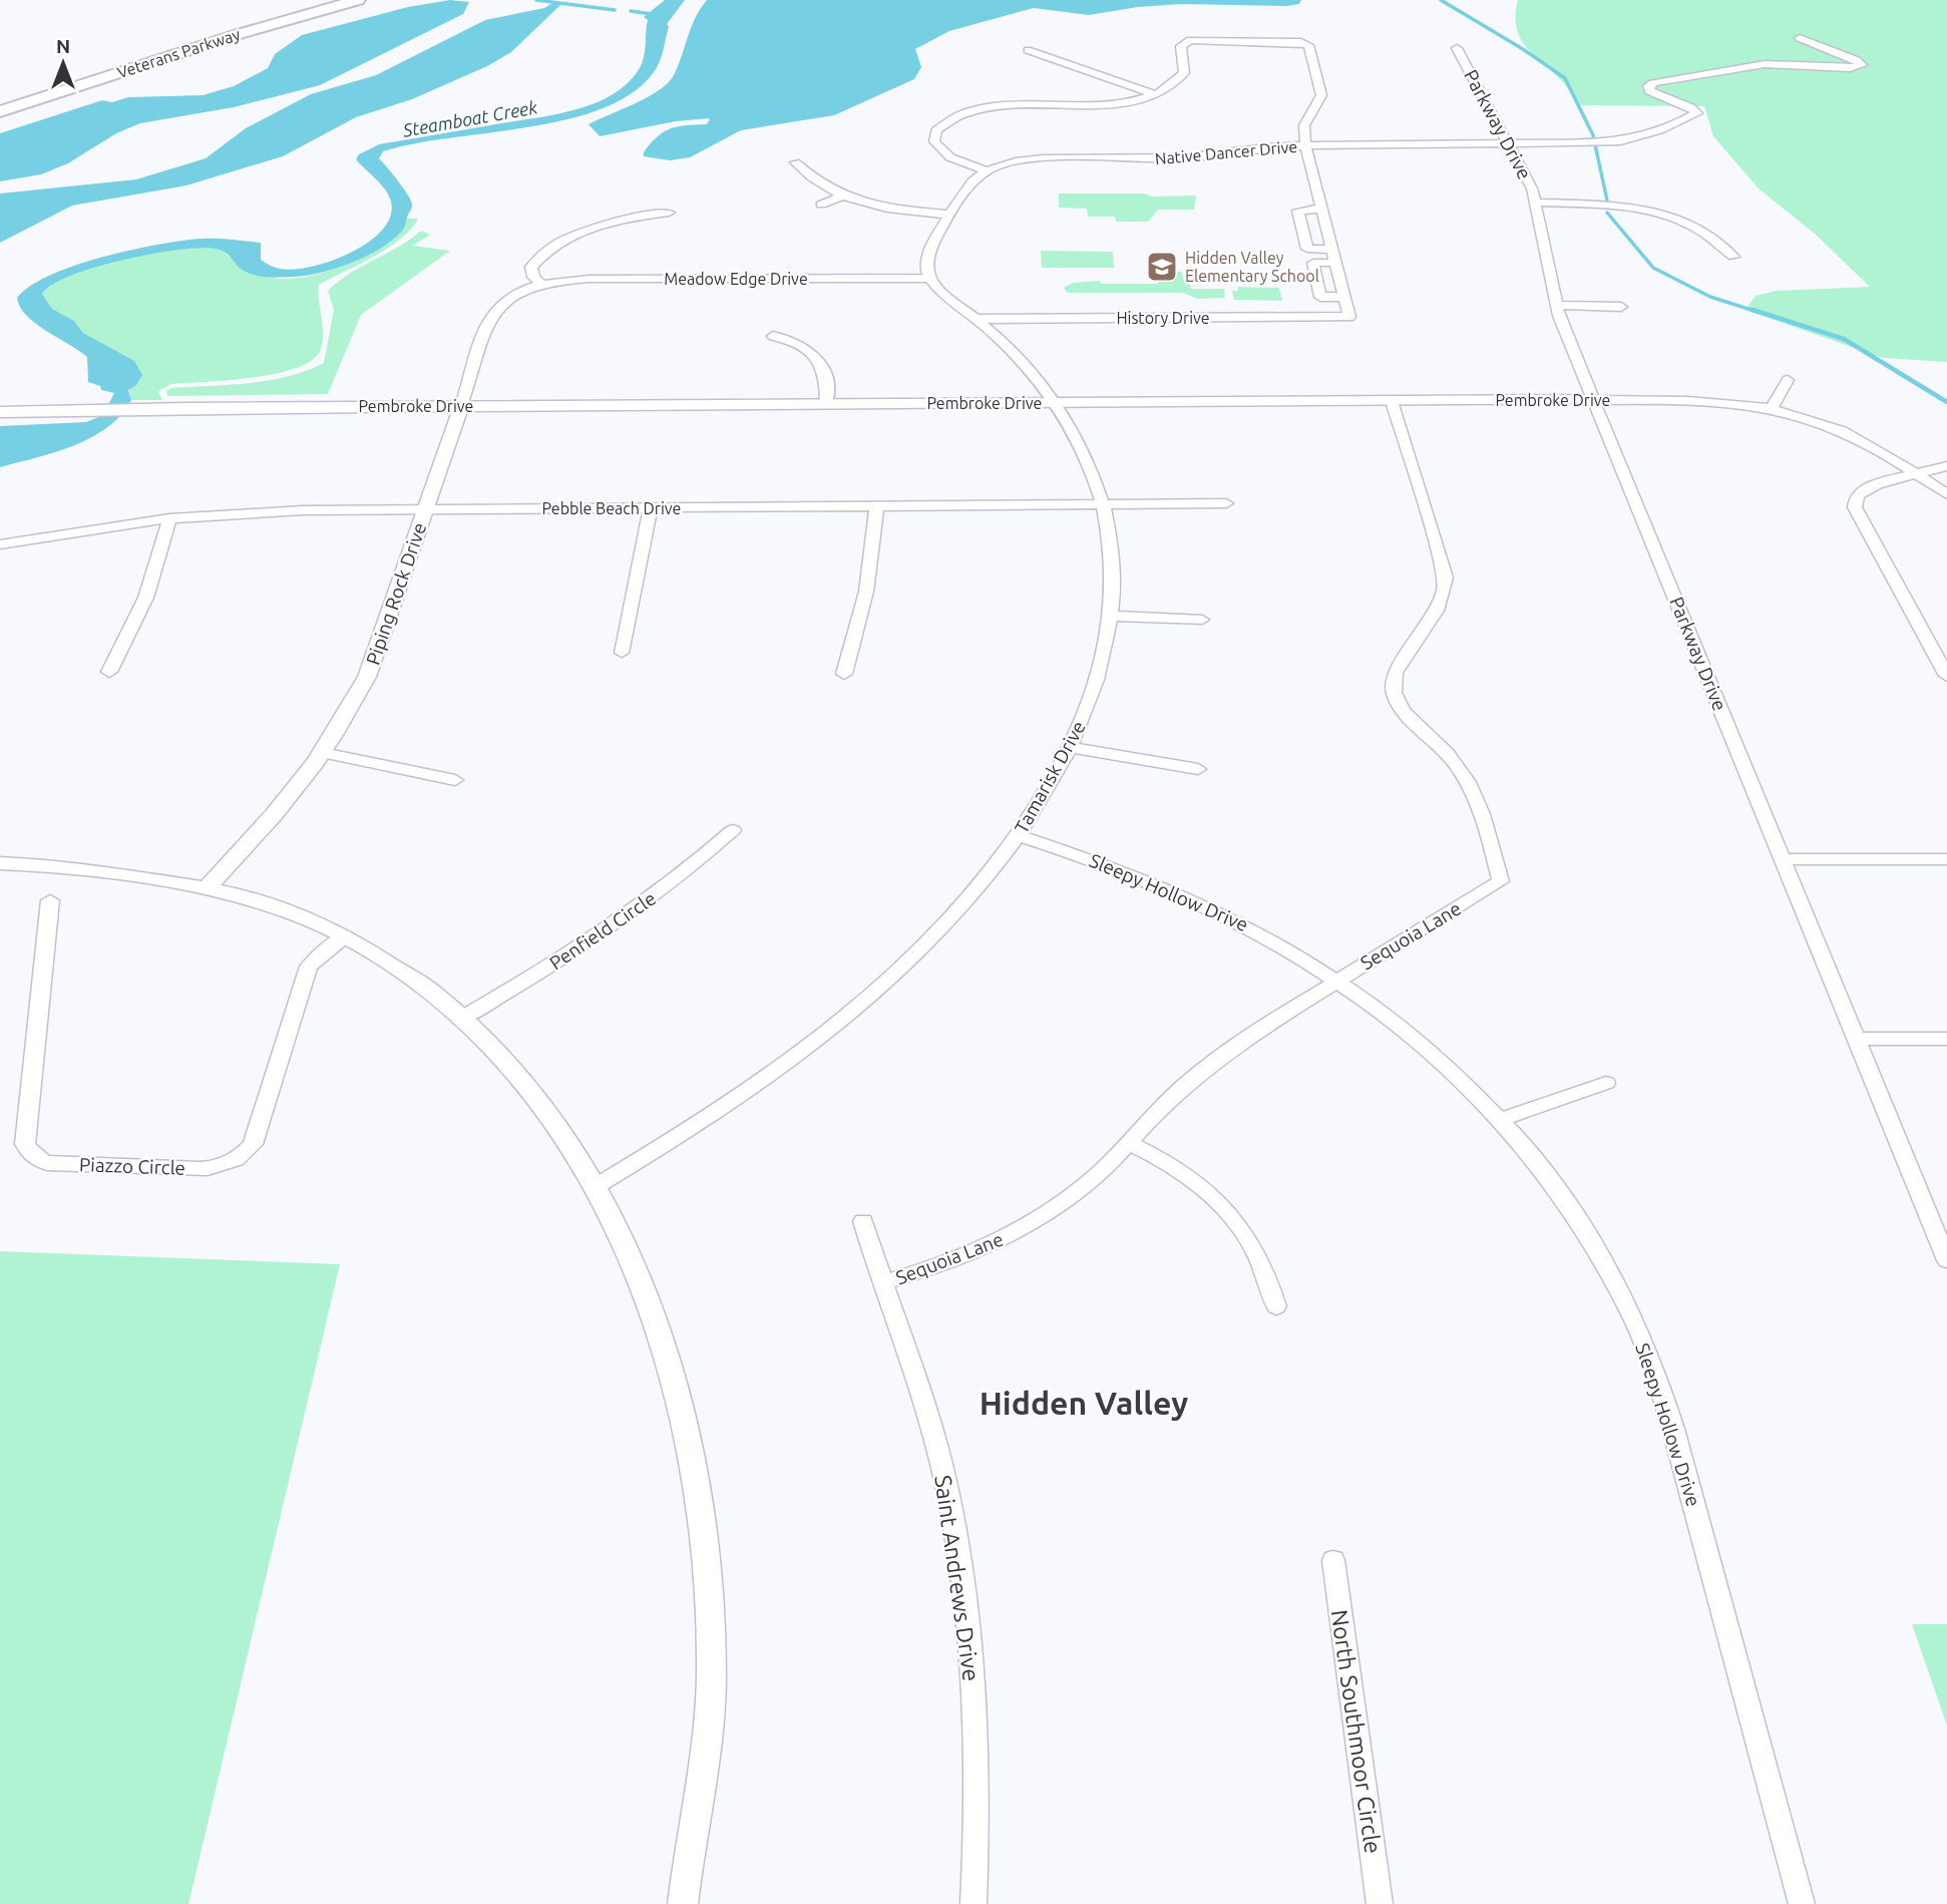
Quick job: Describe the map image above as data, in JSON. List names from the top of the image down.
{
  "streets": {
    "main road": ["Veterans Parkway"],
    "street": [
      "Parkway Drive",
      "Native Dancer Drive",
      "Meadow Edge Drive",
      "History Drive",
      "Pembroke Drive",
      "Pebble Beach Drive",
      "Piping Rock Drive",
      "Tamarisk Drive",
      "Sleepy Hollow Drive",
      "Penfield Circle",
      "Sequoia Lane",
      "Piazzo Circle",
      "Saint Andrews Drive",
      "North Southmoor Circle"
    ]
  },
  "crossings": [
    ["Parkway Drive", "Native Dancer Drive"],
    ["Parkway Drive", "Pembroke Drive"],
    ["Meadow Edge Drive", "Piping Rock Drive"],
    ["Meadow Edge Drive", "Tamarisk Drive"],
    ["History Drive", "Tamarisk Drive"],
    ["Pembroke Drive", "Piping Rock Drive"],
    ["Pembroke Drive", "Tamarisk Drive"],
    ["Pembroke Drive", "Sequoia Lane"],
    ["Pebble Beach Drive", "Piping Rock Drive"],
    ["Pebble Beach Drive", "Tamarisk Drive"],
    ["Tamarisk Drive", "Sleepy Hollow Drive"],
    ["Sleepy Hollow Drive", "Sequoia Lane"],
    ["Sequoia Lane", "Saint Andrews Drive"]
  ],
  "districts": ["Hidden Valley"],
  "water": ["Steamboat Creek"],
  "places": {
    "school or university": ["Hidden Valley Elementary School"]
  },
  "north": "top"
}
